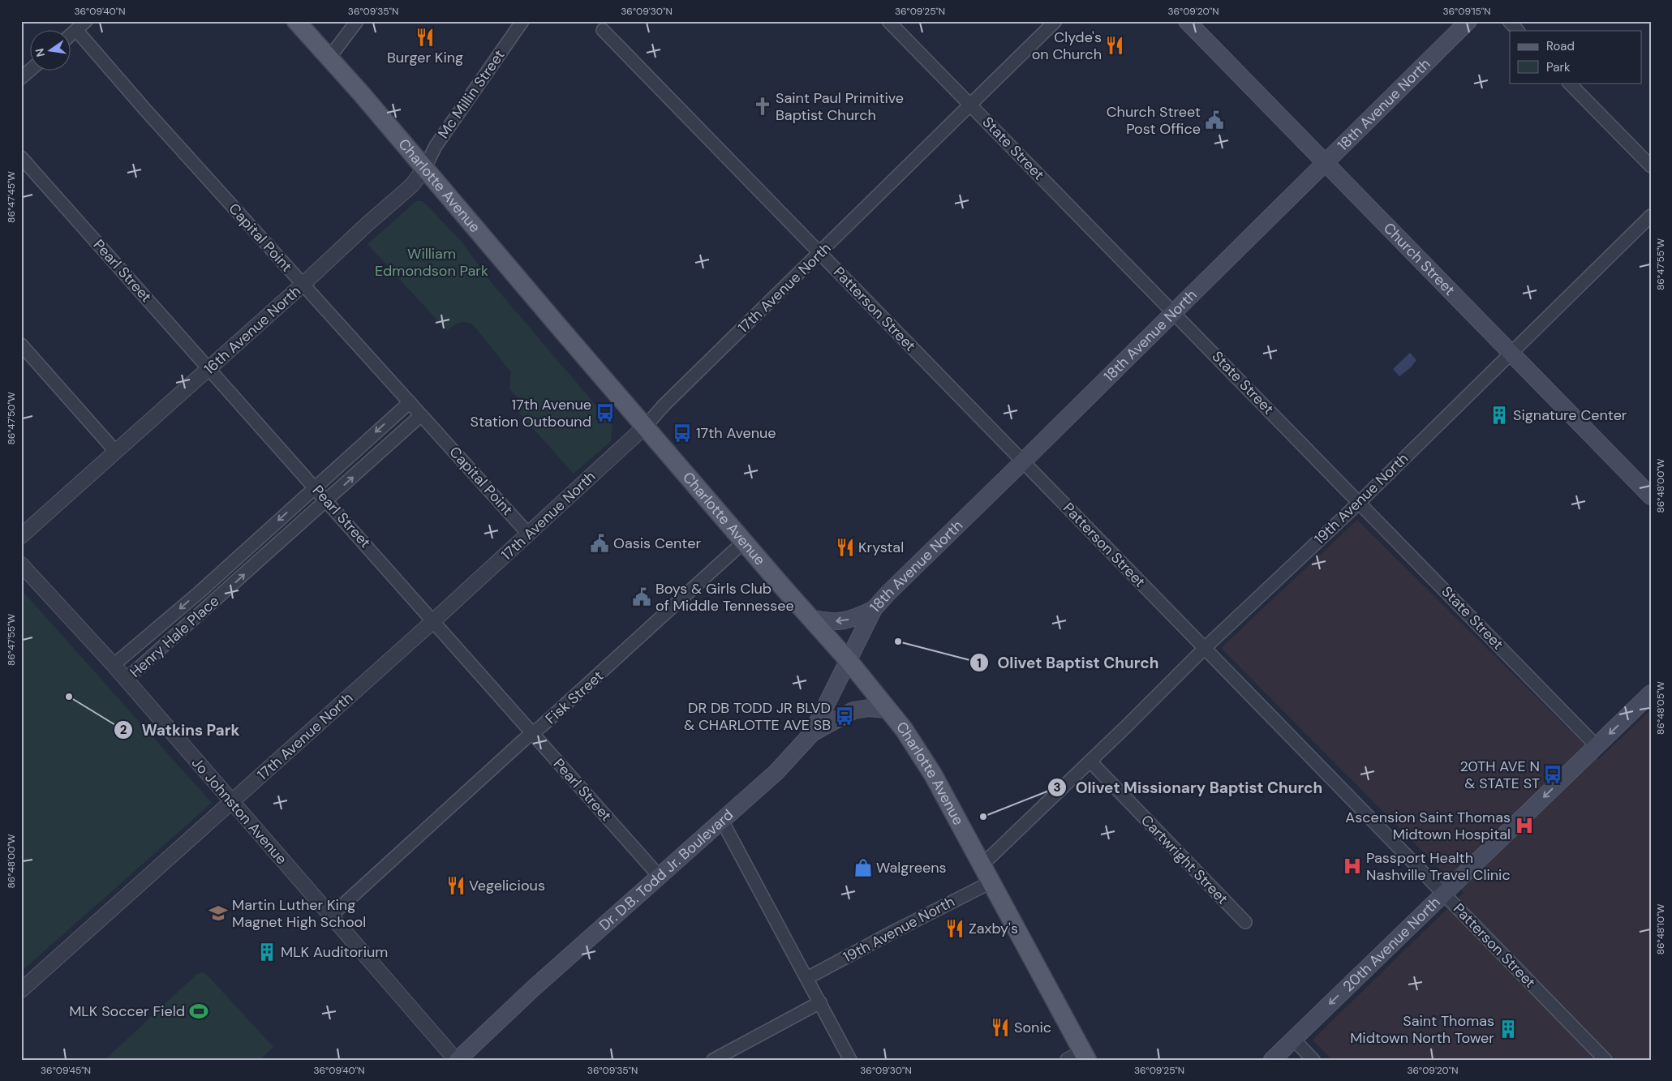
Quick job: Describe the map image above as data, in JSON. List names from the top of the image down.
{
  "streets": {
    "main road": [
      "18th Avenue North",
      "Charlotte Avenue",
      "Church Street",
      "Dr. D.B. Todd Jr. Boulevard",
      "20th Avenue North"
    ],
    "street": [
      "Mc Millin Street",
      "State Street",
      "Capital Point",
      "Pearl Street",
      "17th Avenue North",
      "Patterson Street",
      "16th Avenue North",
      "19th Avenue North",
      "Henry Hale Place",
      "Fisk Street",
      "Jo Johnston Avenue",
      "Cartwright Street"
    ]
  },
  "crossings": [
    ["Mc Millin Street", "Charlotte Avenue"],
    ["Mc Millin Street", "16th Avenue North"],
    ["18th Avenue North", "State Street"],
    ["18th Avenue North", "Charlotte Avenue"],
    ["18th Avenue North", "Church Street"],
    ["18th Avenue North", "Patterson Street"],
    ["18th Avenue North", "Dr. D.B. Todd Jr. Boulevard"],
    ["State Street", "17th Avenue North"],
    ["State Street", "19th Avenue North"],
    ["State Street", "20th Avenue North"],
    ["Charlotte Avenue", "17th Avenue North"],
    ["Charlotte Avenue", "16th Avenue North"],
    ["Charlotte Avenue", "19th Avenue North"],
    ["Charlotte Avenue", "Fisk Street"],
    ["Charlotte Avenue", "Dr. D.B. Todd Jr. Boulevard"],
    ["Capital Point", "17th Avenue North"],
    ["Capital Point", "16th Avenue North"],
    ["Capital Point", "Henry Hale Place"],
    ["Church Street", "19th Avenue North"],
    ["Pearl Street", "17th Avenue North"],
    ["Pearl Street", "16th Avenue North"],
    ["Pearl Street", "Henry Hale Place"],
    ["Pearl Street", "Fisk Street"],
    ["Pearl Street", "Dr. D.B. Todd Jr. Boulevard"],
    ["17th Avenue North", "Patterson Street"],
    ["17th Avenue North", "Jo Johnston Avenue"],
    ["Patterson Street", "19th Avenue North"],
    ["Patterson Street", "20th Avenue North"],
    ["19th Avenue North", "Cartwright Street"],
    ["Henry Hale Place", "Jo Johnston Avenue"],
    ["Fisk Street", "Jo Johnston Avenue"],
    ["Jo Johnston Avenue", "Dr. D.B. Todd Jr. Boulevard"]
  ],
  "one_way": ["20th Avenue North"],
  "parks": ["William Edmondson Park"],
  "places": {
    "restaurant": [
      "Burger King",
      "Clyde's on Church",
      "Krystal",
      "Vegelicious",
      "Zaxby's",
      "Sonic"
    ],
    "church": ["Saint Paul Primitive Baptist Church"],
    "public building": ["Church Street Post Office", "Oasis Center", "Boys & Girls Club of Middle Tennessee"],
    "bus stop": [
      "17th Avenue Station Outbound",
      "17th Avenue",
      "DR DB TODD JR BLVD & CHARLOTTE AVE SB",
      "20TH AVE N & STATE ST"
    ],
    "building": ["Signature Center", "MLK Auditorium", "Saint Thomas Midtown North Tower"],
    "other": ["Olivet Baptist Church", "Watkins Park", "Olivet Missionary Baptist Church"],
    "hospital": ["Ascension Saint Thomas Midtown Hospital", "Passport Health Nashville Travel Clinic"],
    "shop": ["Walgreens"],
    "school or university": ["Martin Luther King Magnet High School"],
    "sports": ["MLK Soccer Field"]
  },
  "legend": ["Road", "Park"],
  "north": "left",
  "coordinates": [
    "36°09'40\"N",
    "36°09'35\"N",
    "36°09'30\"N",
    "36°09'25\"N",
    "36°09'20\"N",
    "36°09'15\"N",
    "86°47'45\"W",
    "86°47'55\"W",
    "86°47'50\"W",
    "86°48'00\"W",
    "86°48'05\"W",
    "86°48'10\"W",
    "36°09'45\"N"
  ]
}
